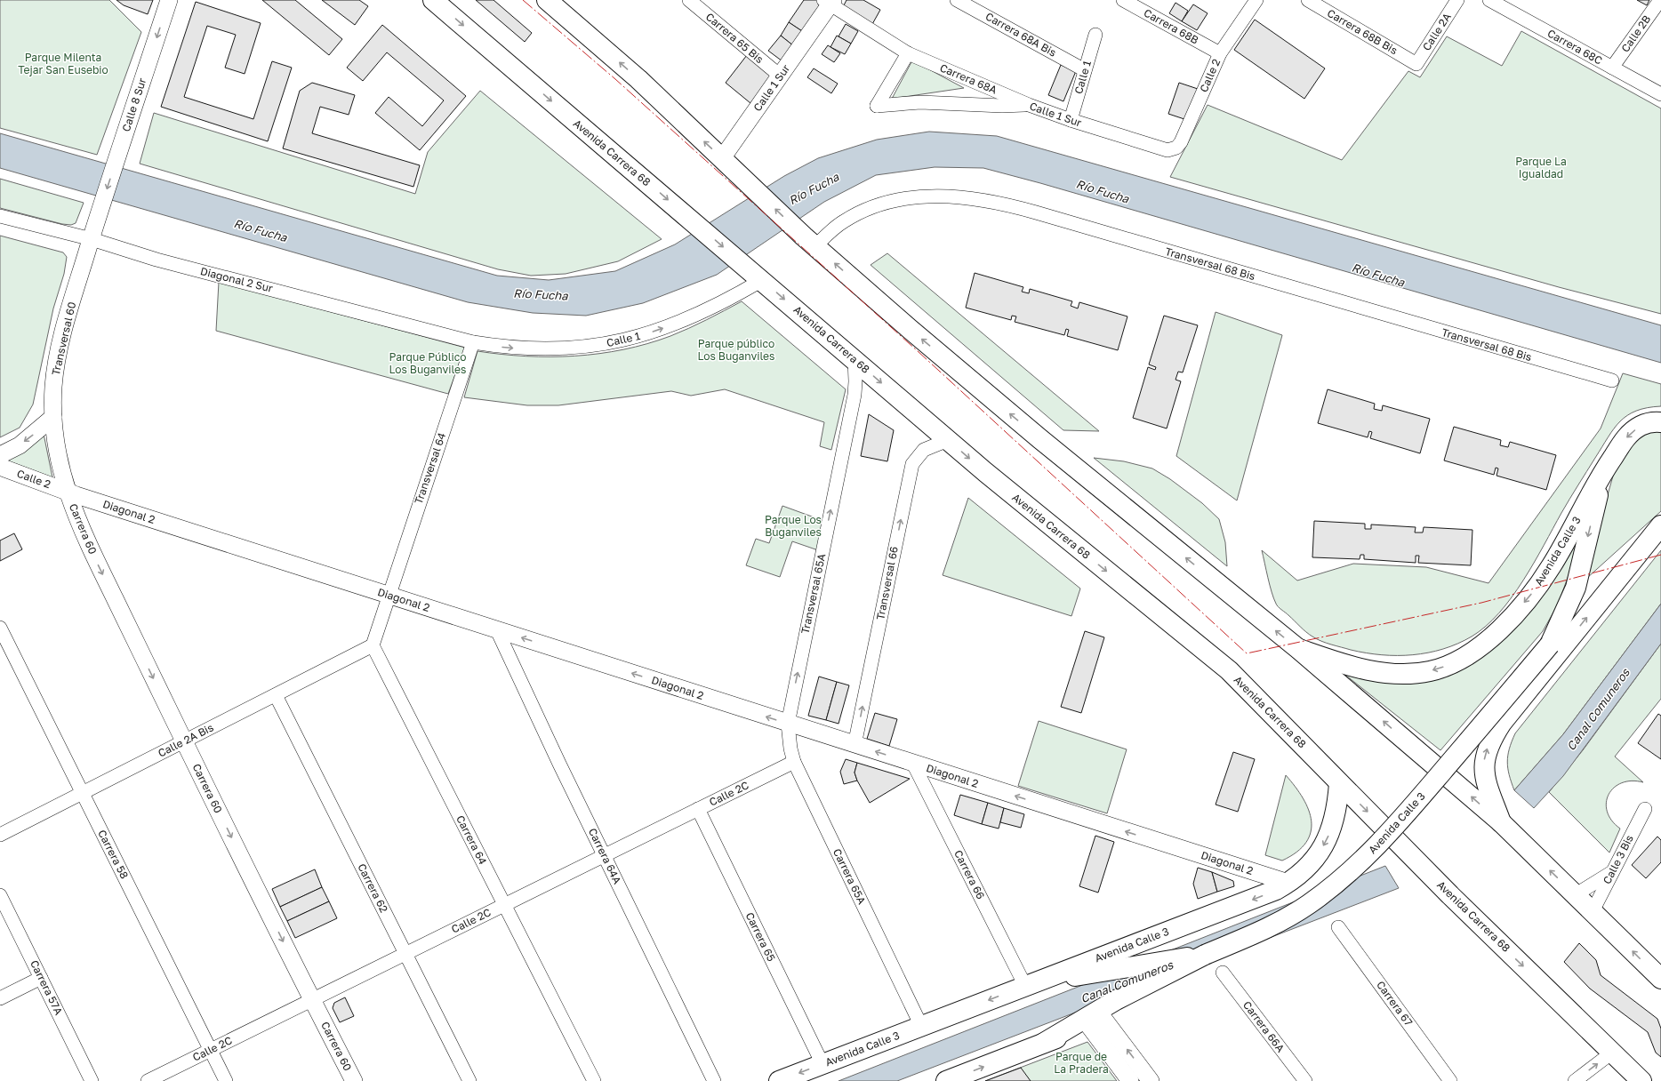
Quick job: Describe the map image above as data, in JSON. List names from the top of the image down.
{
  "streets": {
    "main road": ["Avenida Carrera 68", "Avenida Calle 3"],
    "street": [
      "Carrera 68B",
      "Carrera 68B Bis",
      "Calle 2A",
      "Calle 2B",
      "Carrera 68A Bis",
      "Carrera 65 Bis",
      "Carrera 68C",
      "Calle 2",
      "Calle 1",
      "Carrera 68A",
      "Calle 1 Sur",
      "Calle 8 Sur",
      "Transversal 68 Bis",
      "Diagonal 2 Sur",
      "Transversal 60",
      "Transversal 64",
      "Diagonal 2",
      "Carrera 60",
      "Transversal 66",
      "Transversal 65A",
      "Calle 2A Bis",
      "Calle 2C",
      "Carrera 64",
      "Carrera 58",
      "Carrera 64A",
      "Calle 3 Bis",
      "Carrera 66",
      "Carrera 65A",
      "Carrera 62",
      "Carrera 65",
      "Carrera 57A",
      "Carrera 67",
      "Carrera 66A"
    ]
  },
  "crossings": [
    ["Carrera 68B", "Calle 2"],
    ["Carrera 68B Bis", "Calle 2A"],
    ["Calle 2B", "Carrera 68C"],
    ["Carrera 68A Bis", "Calle 1"],
    ["Carrera 65 Bis", "Calle 1 Sur"],
    ["Calle 2", "Calle 1 Sur"],
    ["Calle 2", "Transversal 60"],
    ["Calle 2", "Diagonal 2"],
    ["Calle 2", "Carrera 60"],
    ["Calle 1", "Calle 1 Sur"],
    ["Calle 1", "Avenida Carrera 68"],
    ["Calle 1", "Diagonal 2 Sur"],
    ["Calle 1", "Transversal 64"],
    ["Carrera 68A", "Calle 1 Sur"],
    ["Calle 8 Sur", "Transversal 60"],
    ["Avenida Carrera 68", "Avenida Calle 3"],
    ["Avenida Carrera 68", "Transversal 66"],
    ["Avenida Carrera 68", "Transversal 65A"],
    ["Diagonal 2 Sur", "Transversal 60"],
    ["Diagonal 2 Sur", "Transversal 64"],
    ["Transversal 60", "Diagonal 2"],
    ["Transversal 60", "Carrera 60"],
    ["Transversal 64", "Diagonal 2"],
    ["Diagonal 2", "Carrera 60"],
    ["Diagonal 2", "Avenida Calle 3"],
    ["Diagonal 2", "Transversal 66"],
    ["Diagonal 2", "Transversal 65A"],
    ["Diagonal 2", "Carrera 64A"],
    ["Diagonal 2", "Carrera 66"],
    ["Diagonal 2", "Carrera 65A"],
    ["Carrera 60", "Calle 2A Bis"],
    ["Carrera 60", "Calle 2C"],
    ["Avenida Calle 3", "Carrera 66"],
    ["Avenida Calle 3", "Carrera 65A"],
    ["Avenida Calle 3", "Carrera 65"],
    ["Transversal 65A", "Carrera 65A"],
    ["Calle 2A Bis", "Carrera 64"],
    ["Calle 2A Bis", "Carrera 58"],
    ["Calle 2A Bis", "Carrera 62"],
    ["Calle 2C", "Carrera 64"],
    ["Calle 2C", "Carrera 58"],
    ["Calle 2C", "Carrera 64A"],
    ["Calle 2C", "Carrera 65A"],
    ["Calle 2C", "Carrera 62"],
    ["Calle 2C", "Carrera 65"]
  ],
  "one_way": [
    "Calle 1",
    "Calle 8 Sur",
    "Diagonal 2",
    "Carrera 60",
    "Transversal 66",
    "Transversal 65A"
  ],
  "water": ["Río Fucha", "Canal Comuneros"],
  "parks": [
    "Parque Milenta Tejar San Eusebio",
    "Parque La Igualdad",
    "Parque público Los Buganviles",
    "Parque Público Los Buganviles",
    "Parque Los Buganviles",
    "Parque de La Pradera"
  ]
}
